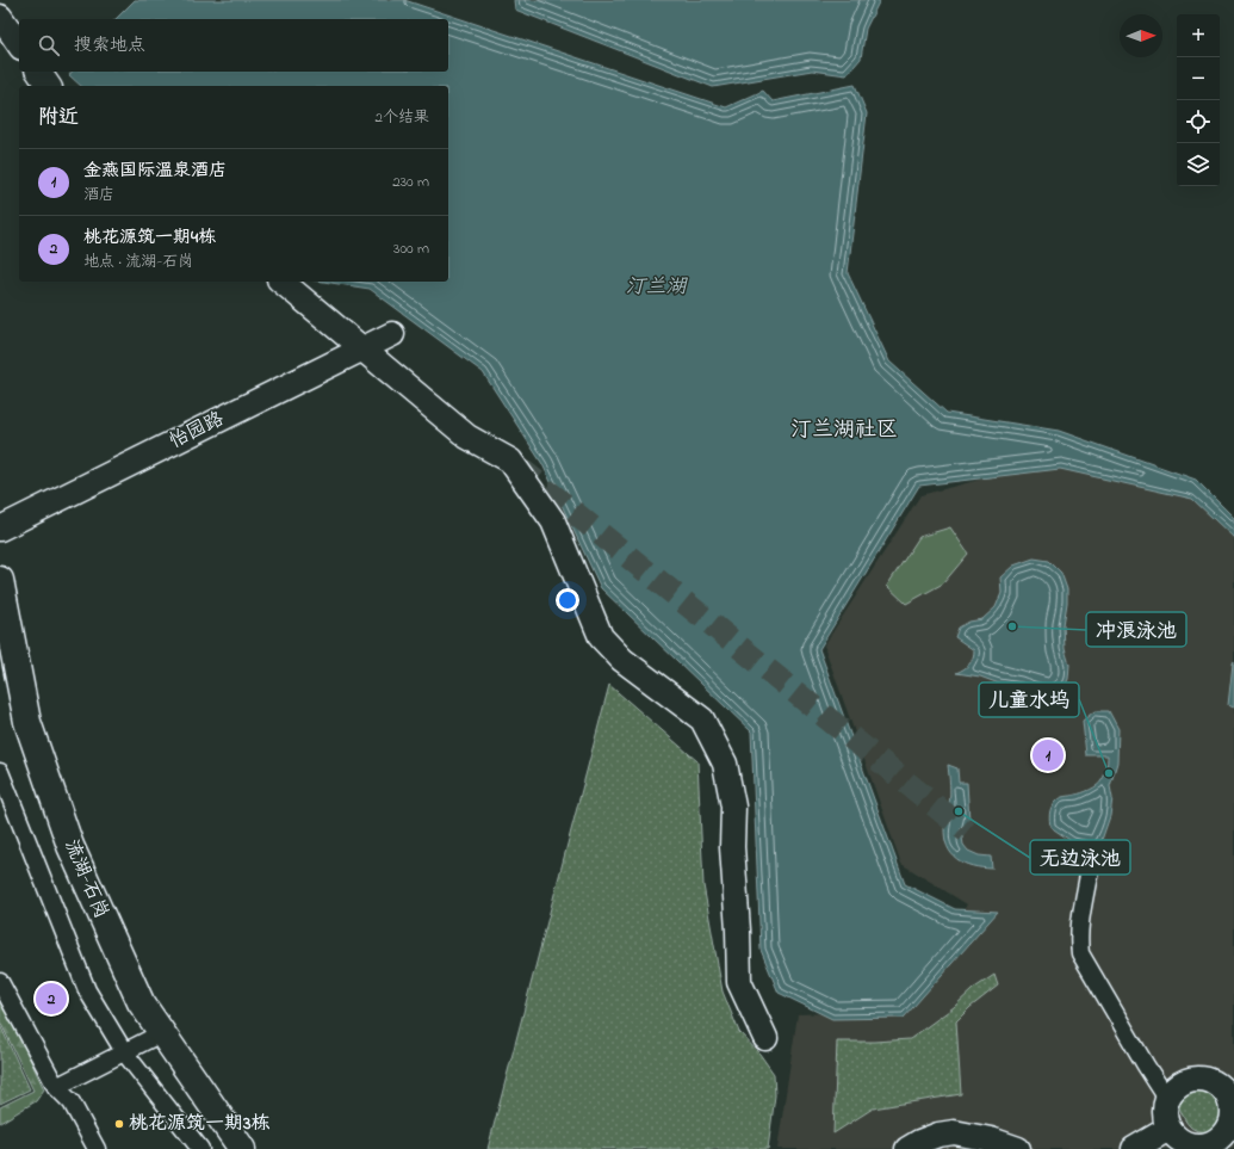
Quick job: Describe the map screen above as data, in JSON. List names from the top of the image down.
{
  "streets": {
    "main road": ["怡园路", "流湖-石岗"]
  },
  "districts": ["汀兰湖社区"],
  "water": ["汀兰湖"],
  "places": [
    "冲浪泳池",
    "儿童水坞",
    "无边泳池",
    "桃花源筑一期3栋"
  ],
  "north": "right",
  "page": {
    "map_buttons": ["+", "−"],
    "search": "搜索地点",
    "heading": ["附近", "2个结果"],
    "list": [
      {
        "mark": "1",
        "name": "金燕国际温泉酒店",
        "note": "酒店",
        "value": "230 m"
      },
      {
        "mark": "2",
        "name": "桃花源筑一期4栋",
        "note": "地点 · 流湖-石岗",
        "value": "300 m"
      }
    ],
    "pins": ["1", "2"]
  }
}
